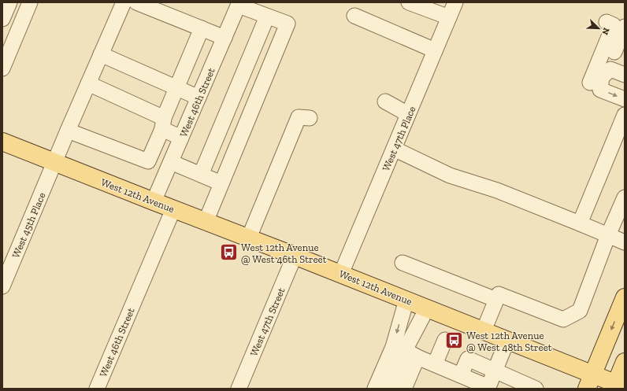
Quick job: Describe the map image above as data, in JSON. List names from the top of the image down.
{
  "streets": {
    "main road": ["West 12th Avenue"],
    "street": [
      "West 46th Street",
      "West 47th Place",
      "West 45th Place",
      "West 47th Street"
    ]
  },
  "crossings": [
    ["West 46th Street", "West 12th Avenue"],
    ["West 47th Place", "West 12th Avenue"],
    ["West 12th Avenue", "West 45th Place"],
    ["West 12th Avenue", "West 47th Street"]
  ],
  "places": {
    "bus stop": ["West 12th Avenue @ West 46th Street", "West 12th Avenue @ West 48th Street"]
  },
  "north": "bottom right"
}
